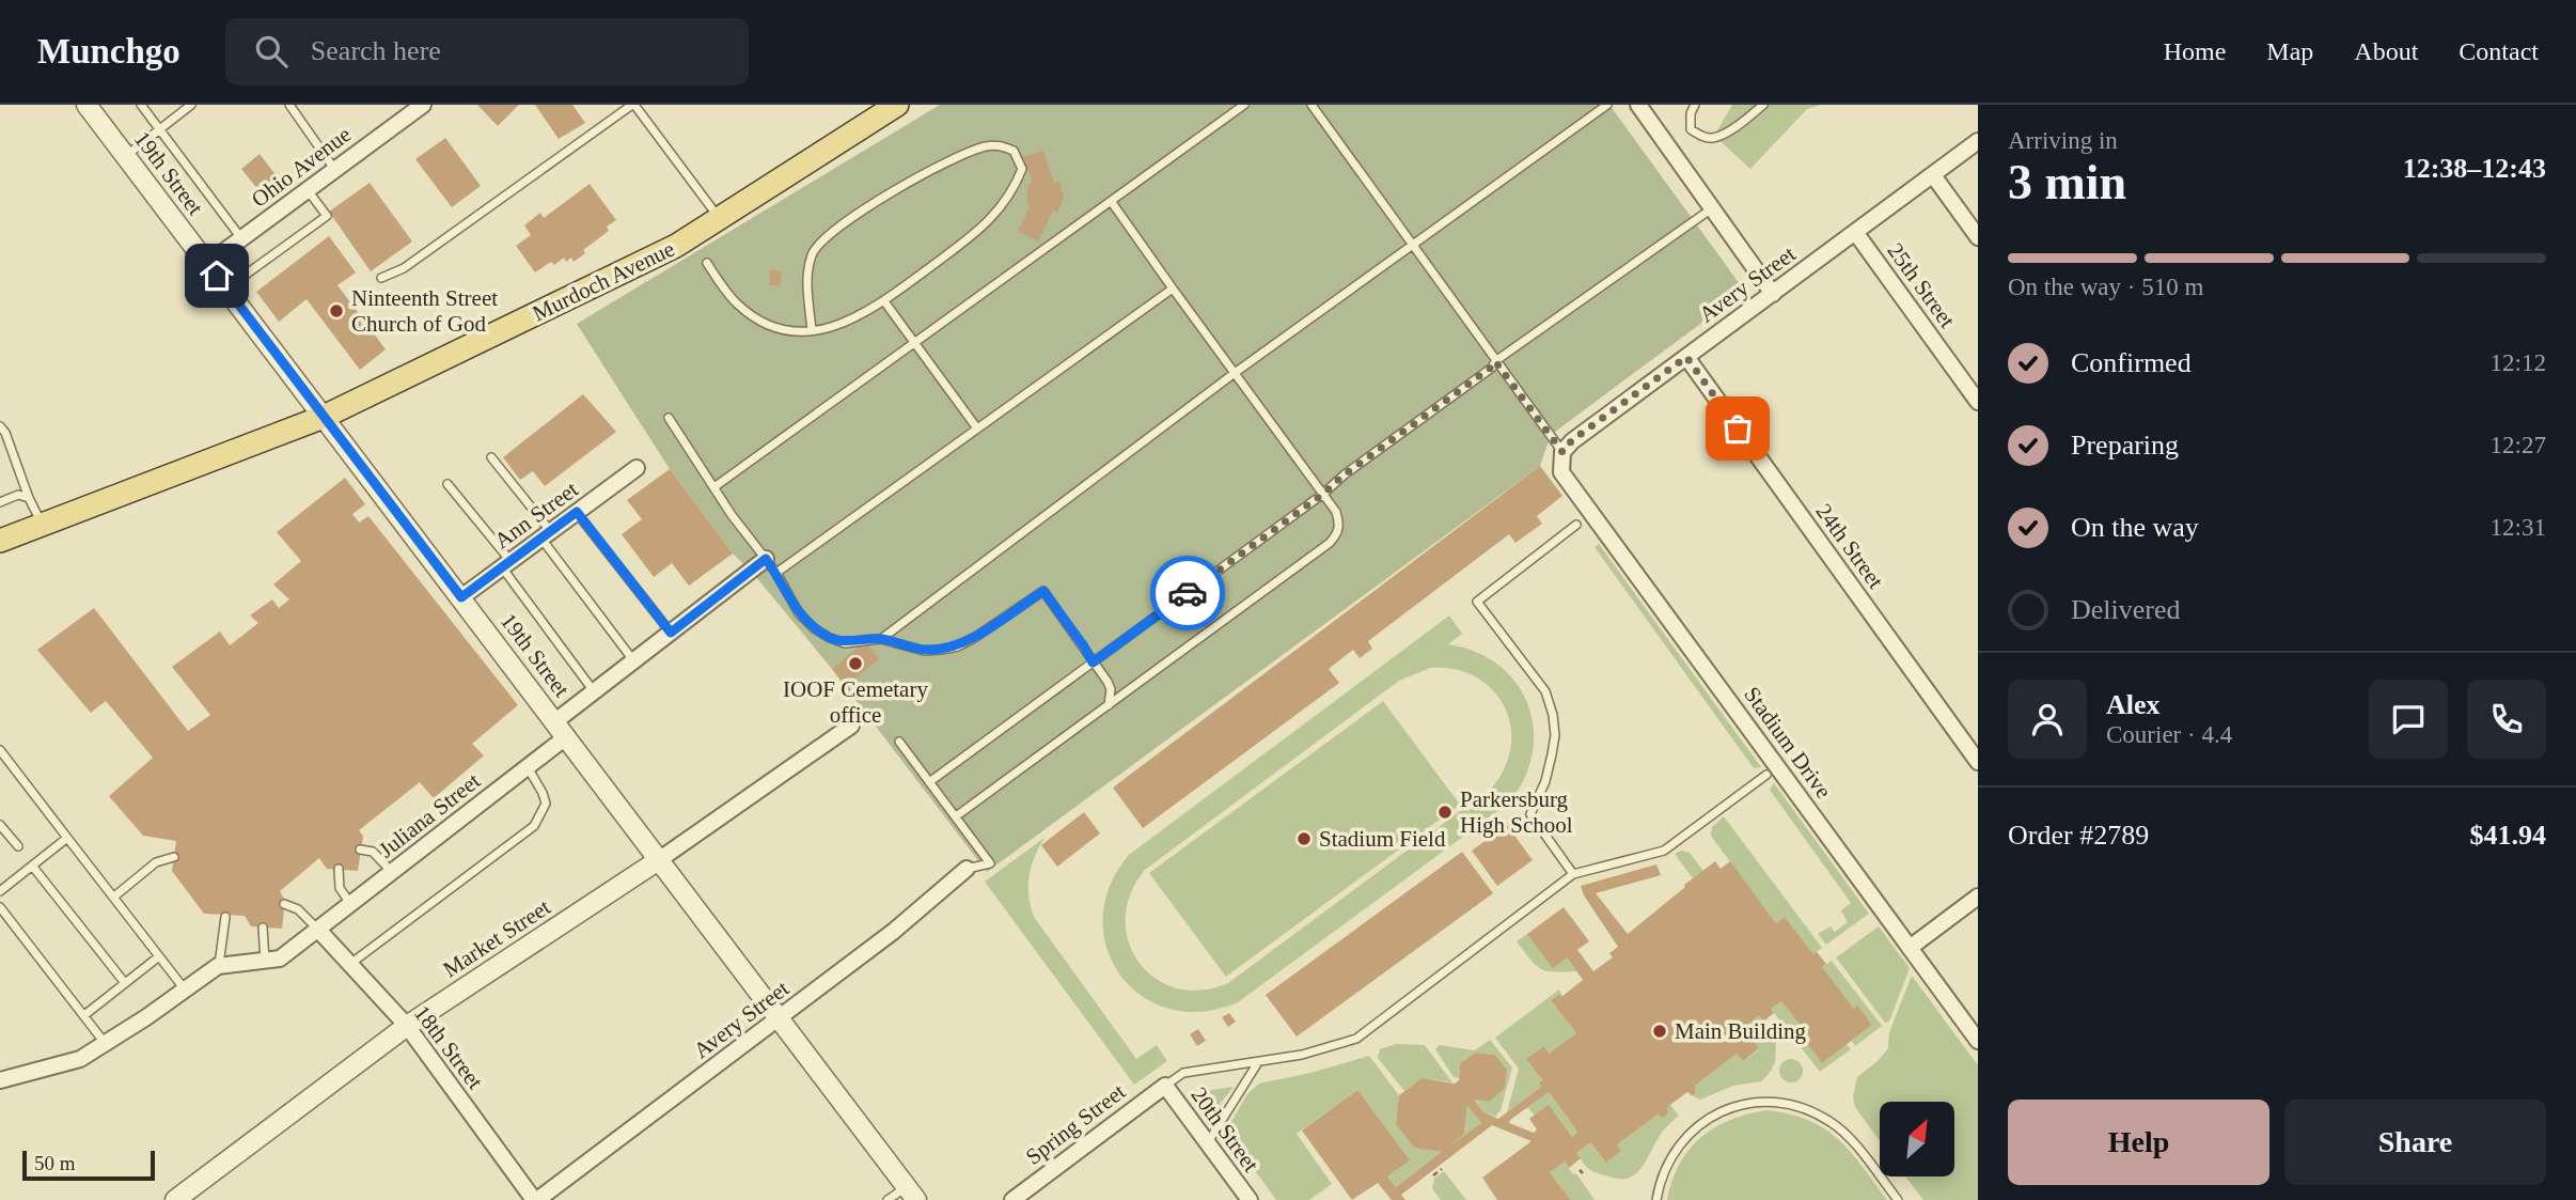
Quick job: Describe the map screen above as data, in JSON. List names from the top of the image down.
{
  "streets": {
    "main road": ["Murdoch Avenue"],
    "street": [
      "Ohio Avenue",
      "19th Street",
      "Avery Street",
      "25th Street",
      "Ann Street",
      "24th Street",
      "Stadium Drive",
      "Juliana Street",
      "Market Street",
      "18th Street",
      "Spring Street",
      "20th Street"
    ]
  },
  "crossings": [
    ["Ohio Avenue", "19th Street"],
    ["19th Street", "Murdoch Avenue"],
    ["19th Street", "Avery Street"],
    ["19th Street", "Ann Street"],
    ["19th Street", "Juliana Street"],
    ["19th Street", "Market Street"],
    ["Avery Street", "25th Street"],
    ["Avery Street", "24th Street"],
    ["Avery Street", "Stadium Drive"],
    ["Avery Street", "18th Street"],
    ["Juliana Street", "18th Street"],
    ["Market Street", "18th Street"],
    ["Spring Street", "20th Street"]
  ],
  "places": [
    "Ninteenth Street Church of God",
    "IOOF Cemetary office",
    "Parkersburg High School",
    "Stadium Field",
    "Main Building"
  ],
  "scale_bar": "50 m",
  "north": "top right",
  "page": {
    "header": "Munchgo",
    "search": "Search here",
    "nav": [
      "Home",
      "Map",
      "About",
      "Contact"
    ],
    "heading": ["3 min", "Arriving in", "12:38–12:43"],
    "panel": [
      "Alex",
      "Courier · 4.4",
      "Order #2789",
      "$41.94"
    ],
    "bar": "On the way · 510 m",
    "list": [
      ["Confirmed", "12:12"],
      ["Preparing", "12:27"],
      ["On the way", "12:31"],
      "Delivered"
    ],
    "buttons": ["Help", "Share"],
    "scale": "50 m"
  }
}
